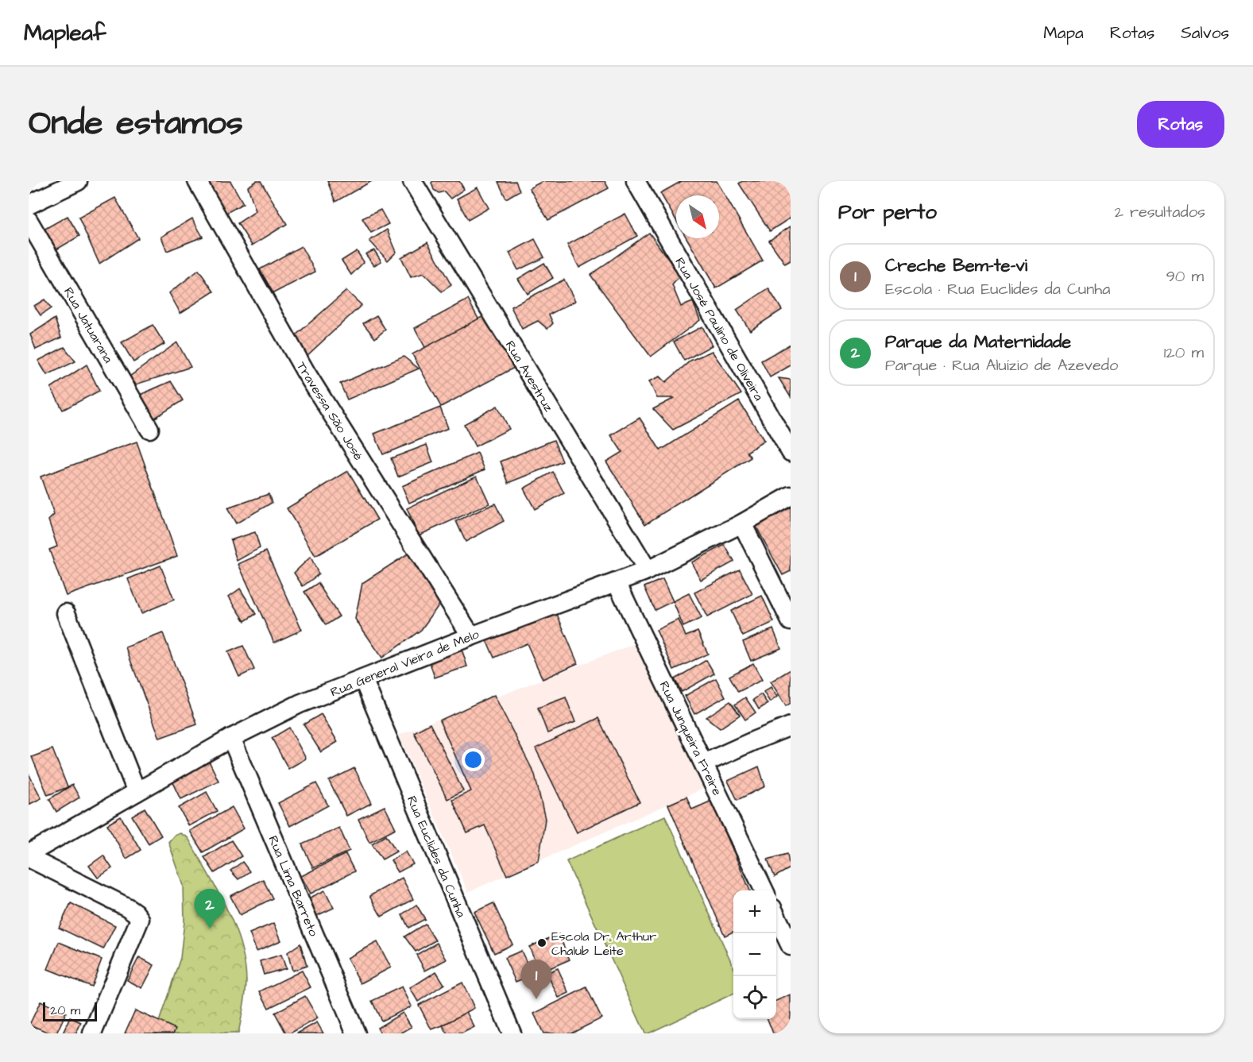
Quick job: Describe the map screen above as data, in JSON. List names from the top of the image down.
{
  "streets": {
    "street": [
      "Rua Jatuarana",
      "Rua José Paulino de Oliveira",
      "Rua Avestruz",
      "Travessa São José",
      "Rua General Vieira de Melo",
      "Rua Junqueira Freire",
      "Rua Euclides da Cunha",
      "Rua Lima Barreto"
    ]
  },
  "crossings": [
    ["Rua Avestruz", "Rua General Vieira de Melo"],
    ["Travessa São José", "Rua General Vieira de Melo"],
    ["Rua General Vieira de Melo", "Rua Junqueira Freire"],
    ["Rua General Vieira de Melo", "Rua Euclides da Cunha"],
    ["Rua General Vieira de Melo", "Rua Lima Barreto"]
  ],
  "places": ["Escola Dr. Arthur Chalub Leite"],
  "scale_bar": "20 m",
  "north": "bottom right",
  "page": {
    "header": "Mapleaf",
    "nav": ["Mapa", "Rotas", "Salvos"],
    "title": "Onde estamos",
    "buttons": "Rotas",
    "heading": ["Por perto", "2 resultados"],
    "list": [
      {
        "mark": "1",
        "name": "Creche Bem-te-vi",
        "note": "Escola · Rua Euclides da Cunha",
        "value": "90 m"
      },
      {
        "mark": "2",
        "name": "Parque da Maternidade",
        "note": "Parque · Rua Aluízio de Azevedo",
        "value": "120 m"
      }
    ],
    "pins": ["2", "1"],
    "map_buttons": ["+", "−"],
    "scale": "20 m"
  }
}
